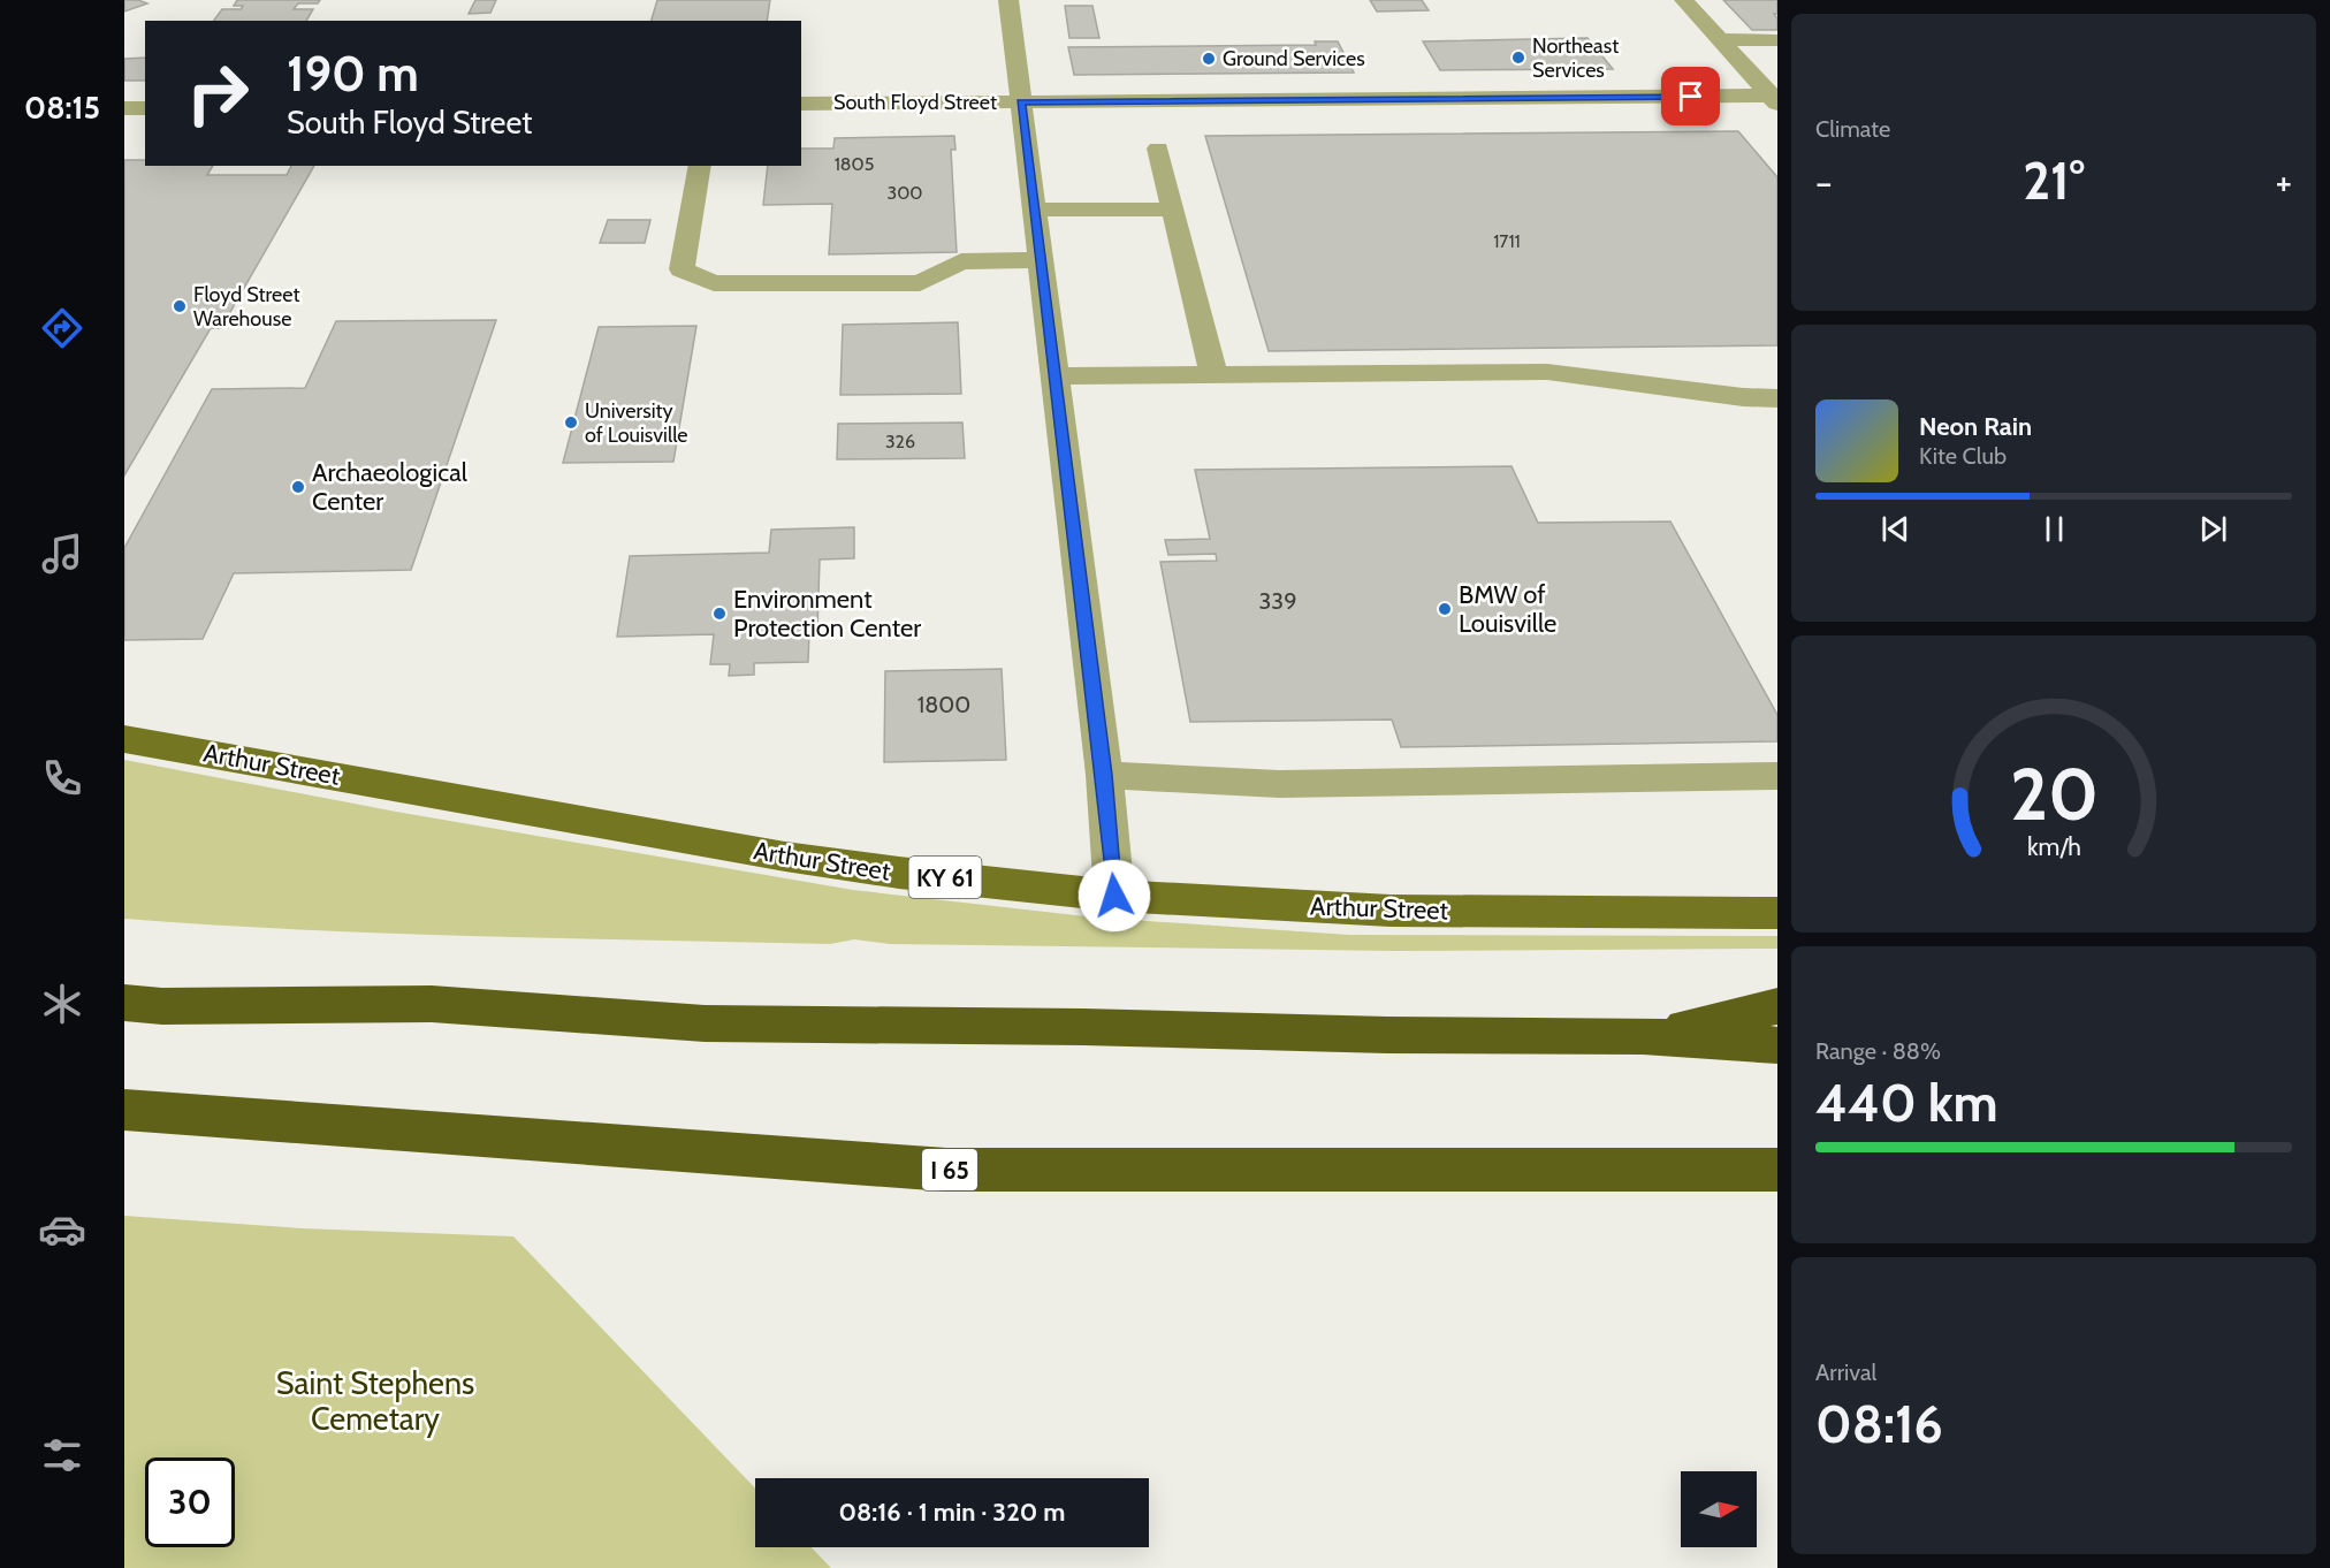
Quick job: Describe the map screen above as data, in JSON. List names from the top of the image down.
{
  "streets": {
    "highway": ["I 65"],
    "main road": ["Arthur Street", "KY 61"],
    "street": ["South Floyd Street"]
  },
  "parks": ["Saint Stephens Cemetary"],
  "places": [
    "Northeast Services",
    "Ground Services",
    "Floyd Street Warehouse",
    "University of Louisville",
    "Archaeological Center",
    "BMW of Louisville",
    "Environment Protection Center"
  ],
  "house_numbers": [
    "1805",
    "300",
    "1711",
    "326",
    "339",
    "1800"
  ],
  "north": "right",
  "page": {
    "tabs": "08:15",
    "tile": [
      "Climate",
      ["Range · 88%", "440 km"],
      ["Arrival", "08:16"]
    ],
    "turn": ["190 m", "South Floyd Street"],
    "heat": ["−", "21°", "+"],
    "song": ["Neon Rain", "Kite Club"],
    "limit": "30",
    "trip": "08:16 · 1 min · 320 m",
    "gauge": ["20", "km/h"]
  }
}
